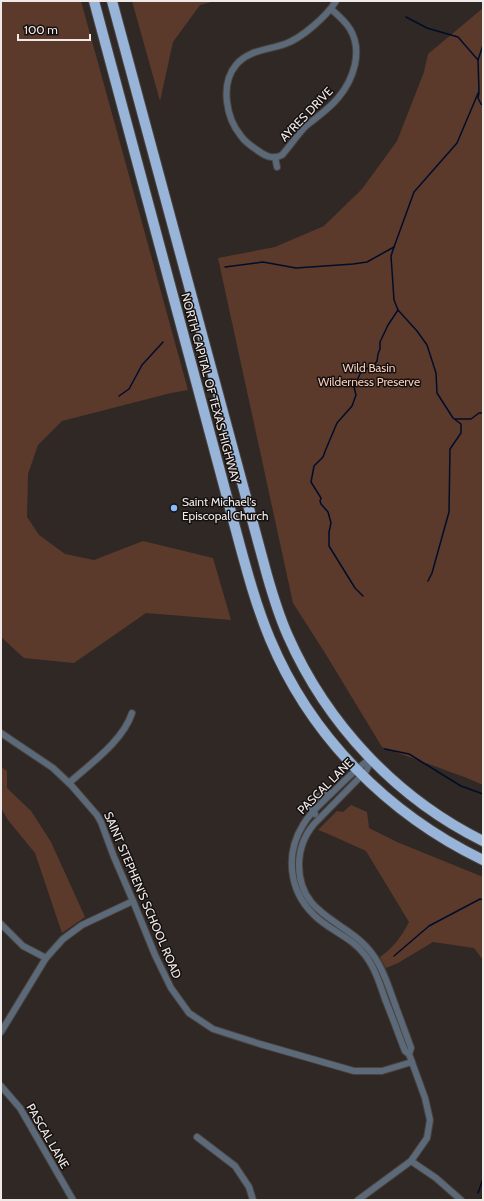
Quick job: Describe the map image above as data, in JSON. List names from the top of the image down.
{
  "streets": {
    "highway": ["NORTH CAPITAL OF TEXAS HIGHWAY"],
    "street": ["AYRES DRIVE", "PASCAL LANE", "SAINT STEPHEN'S SCHOOL ROAD"]
  },
  "crossings": [
    ["NORTH CAPITAL OF TEXAS HIGHWAY", "PASCAL LANE"],
    ["PASCAL LANE", "SAINT STEPHEN'S SCHOOL ROAD"]
  ],
  "parks": ["Wild Basin Wilderness Preserve"],
  "places": ["Saint Michael's Episcopal Church"],
  "scale_bar": "100 m"
}
